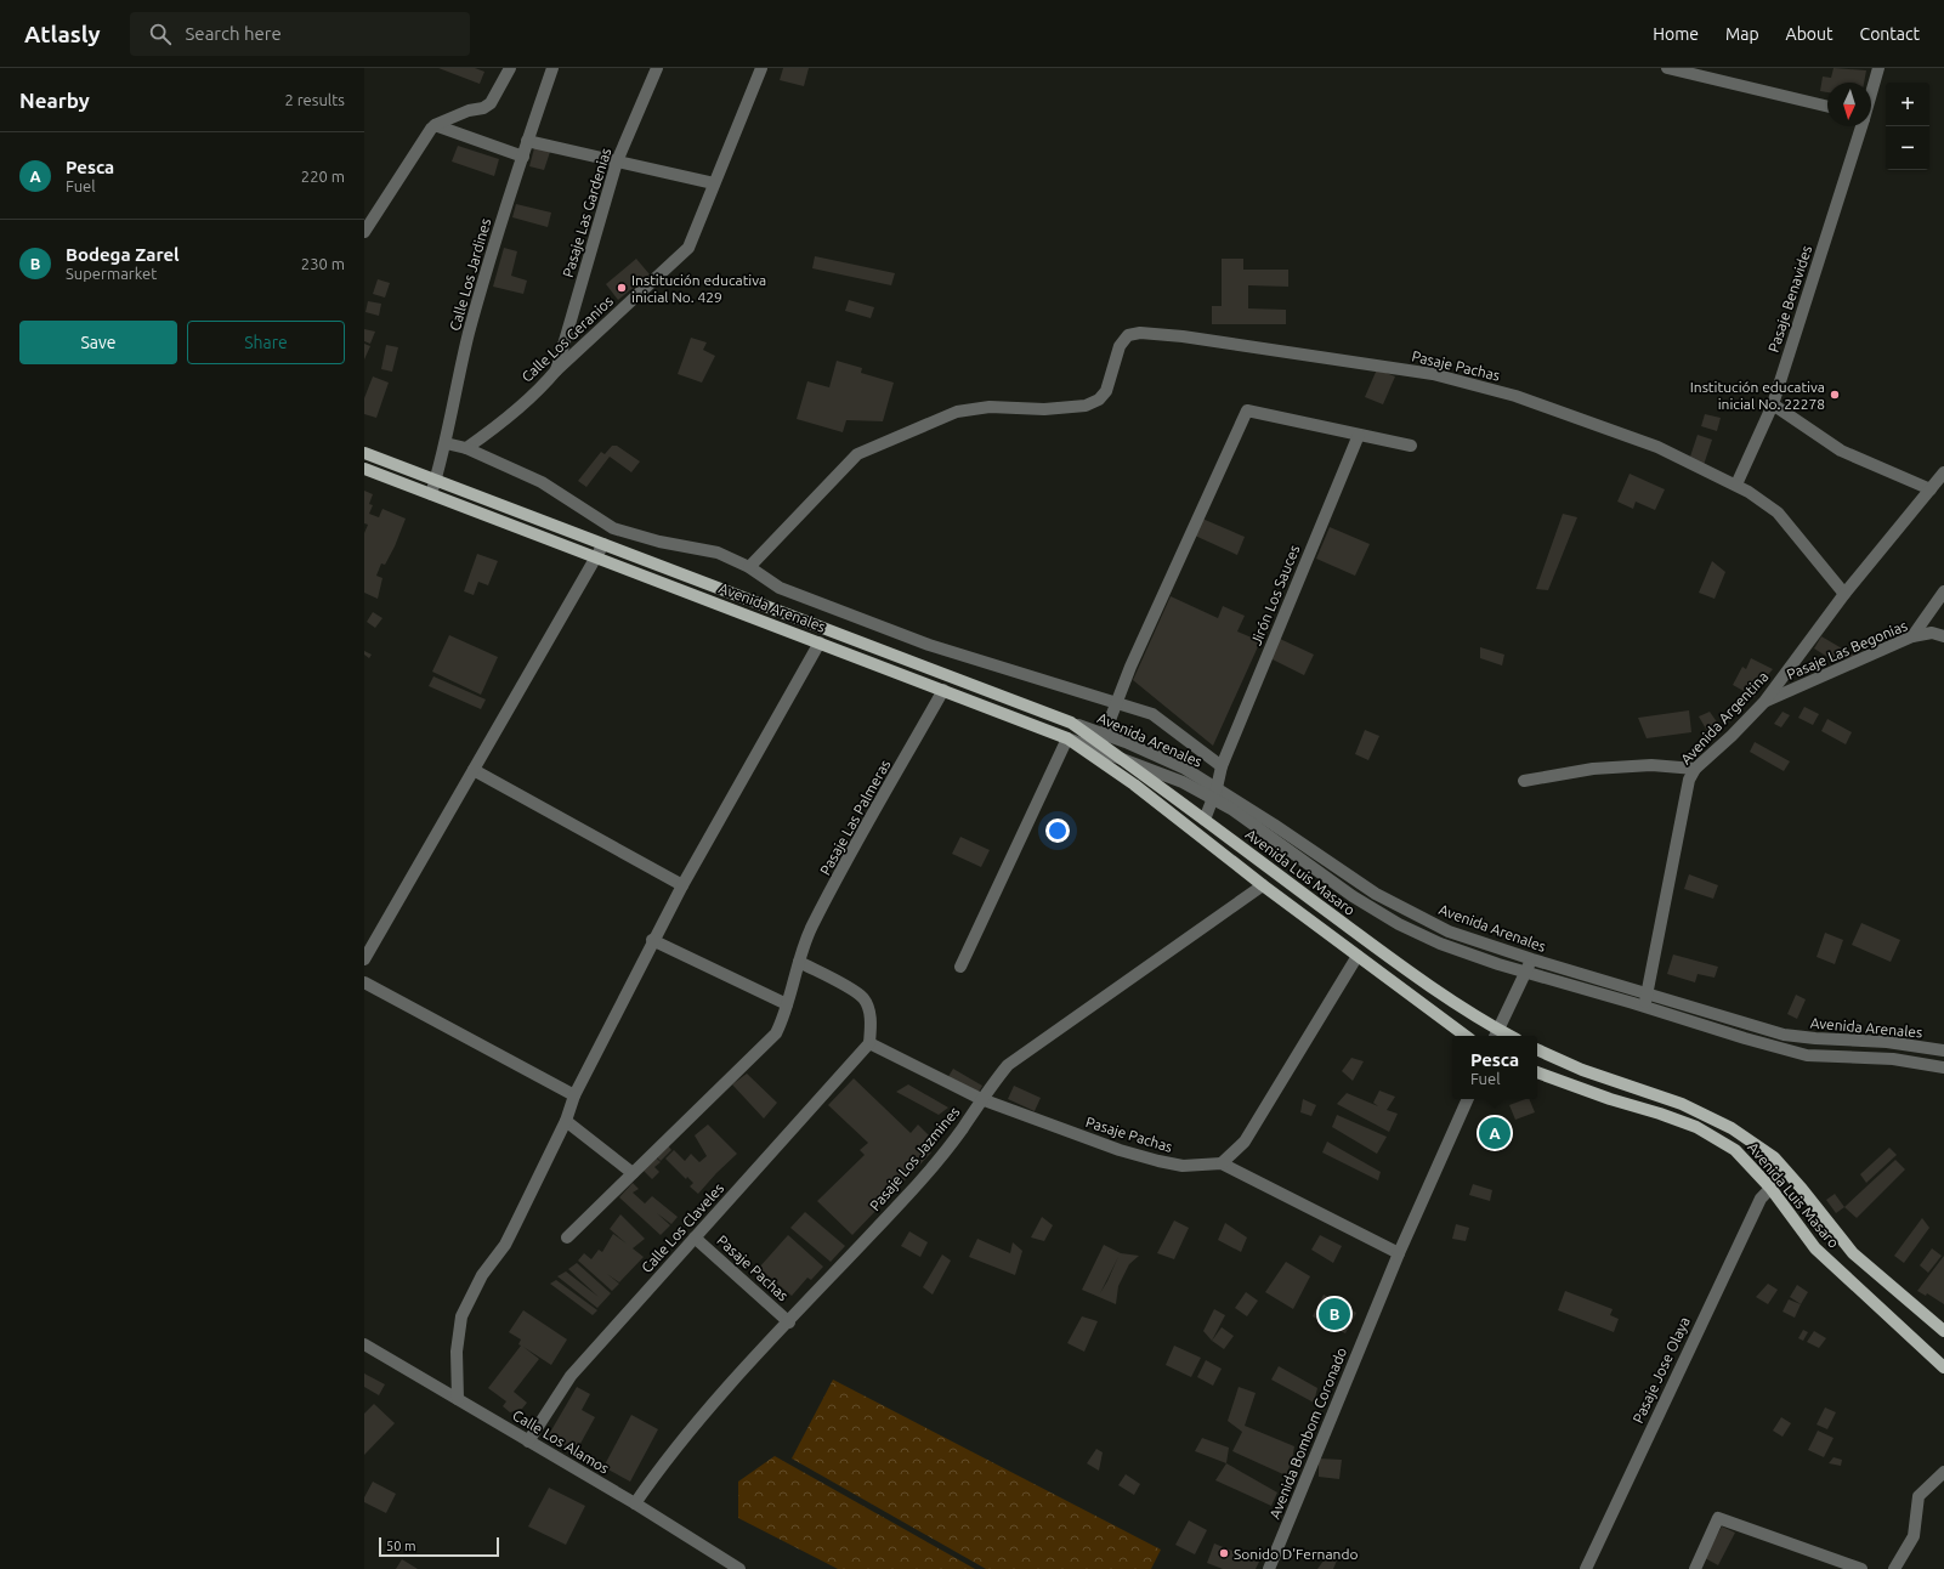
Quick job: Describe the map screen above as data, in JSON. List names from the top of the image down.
{
  "streets": {
    "main road": ["Avenida Arenales", "Avenida Luis Masaro"],
    "street": [
      "Pasaje Las Gardenias",
      "Calle Los Jardines",
      "Pasaje Benavides",
      "Calle Los Geranios",
      "Pasaje Pachas",
      "Jirón Los Sauces",
      "Pasaje Las Begonias",
      "Avenida Argentina",
      "Pasaje Las Palmeras",
      "Pasaje Los Jazmines",
      "Calle Los Claveles",
      "Pasaje Jose Olaya",
      "Avenida Bombom Coronado",
      "Calle Los Alamos"
    ]
  },
  "crossings": [
    ["Pasaje Las Gardenias", "Calle Los Geranios"],
    ["Calle Los Jardines", "Avenida Arenales"],
    ["Calle Los Jardines", "Avenida Luis Masaro"],
    ["Pasaje Benavides", "Pasaje Pachas"],
    ["Pasaje Pachas", "Avenida Argentina"],
    ["Pasaje Pachas", "Pasaje Los Jazmines"],
    ["Pasaje Pachas", "Calle Los Claveles"],
    ["Jirón Los Sauces", "Avenida Arenales"],
    ["Avenida Arenales", "Avenida Argentina"],
    ["Avenida Arenales", "Pasaje Las Palmeras"],
    ["Avenida Arenales", "Avenida Luis Masaro"],
    ["Avenida Arenales", "Pasaje Los Jazmines"],
    ["Pasaje Las Begonias", "Avenida Argentina"],
    ["Avenida Luis Masaro", "Pasaje Jose Olaya"],
    ["Pasaje Los Jazmines", "Calle Los Alamos"],
    ["Calle Los Claveles", "Calle Los Alamos"]
  ],
  "places": ["Institución educativa inicial No. 429", "Institución educativa inicial No. 22278", "Sonido D'Fernando"],
  "scale_bar": "50 m",
  "north": "bottom",
  "page": {
    "header": "Atlasly",
    "search": "Search here",
    "nav": [
      "Home",
      "Map",
      "About",
      "Contact"
    ],
    "heading": ["Nearby", "2 results"],
    "map_buttons": ["+", "−"],
    "list": [
      {
        "mark": "A",
        "name": "Pesca",
        "note": "Fuel",
        "value": "220 m"
      },
      {
        "mark": "B",
        "name": "Bodega Zarel",
        "note": "Supermarket",
        "value": "230 m"
      }
    ],
    "buttons": ["Save", "Share"],
    "popup": ["Pesca", "Fuel"],
    "pins": ["A", "B"],
    "scale": "50 m"
  }
}
